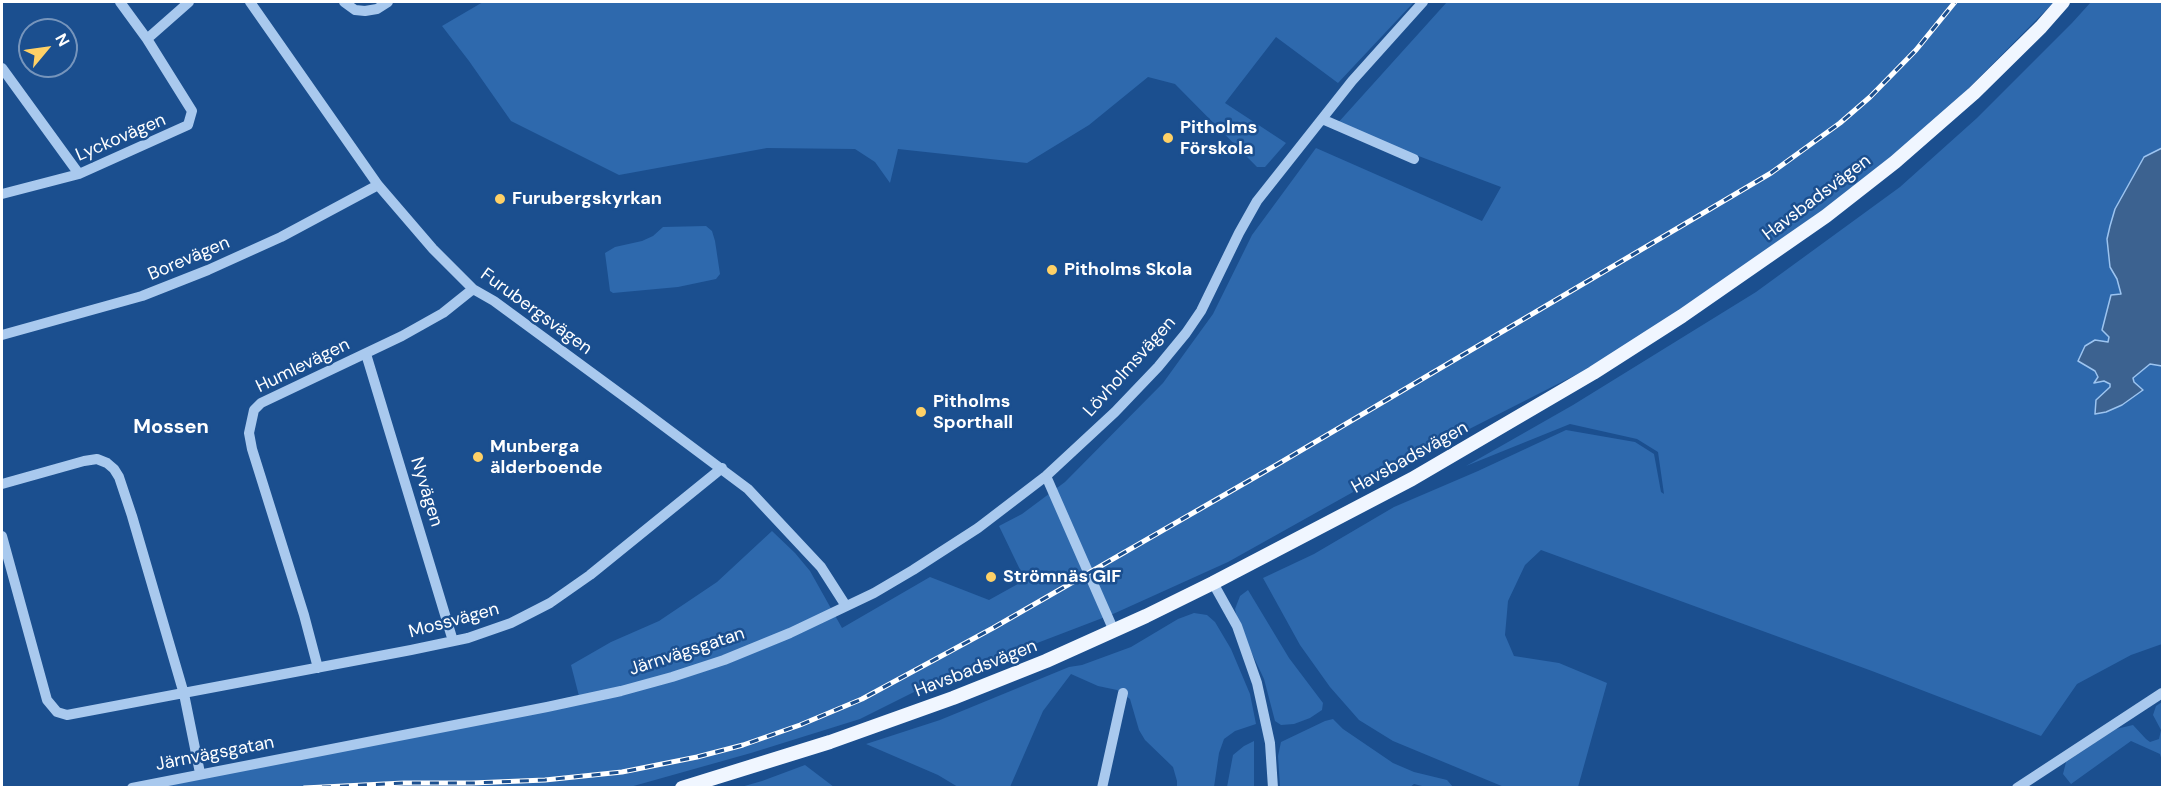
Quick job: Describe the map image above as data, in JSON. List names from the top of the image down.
{
  "streets": {
    "main road": ["Havsbadsvägen"],
    "street": [
      "Lyckovägen",
      "Borevägen",
      "Furubergsvägen",
      "Humlevägen",
      "Lövholmsvägen",
      "Nyvägen",
      "Mossvägen",
      "Järnvägsgatan"
    ]
  },
  "crossings": [
    ["Borevägen", "Furubergsvägen"],
    ["Furubergsvägen", "Humlevägen"],
    ["Furubergsvägen", "Mossvägen"],
    ["Furubergsvägen", "Järnvägsgatan"],
    ["Humlevägen", "Nyvägen"],
    ["Humlevägen", "Mossvägen"],
    ["Lövholmsvägen", "Järnvägsgatan"],
    ["Nyvägen", "Mossvägen"]
  ],
  "districts": ["Mossen"],
  "places": [
    "Pitholms Förskola",
    "Furubergskyrkan",
    "Pitholms Skola",
    "Pitholms Sporthall",
    "Munberga älderboende",
    "Strömnäs GIF"
  ],
  "north": "top right"
}
